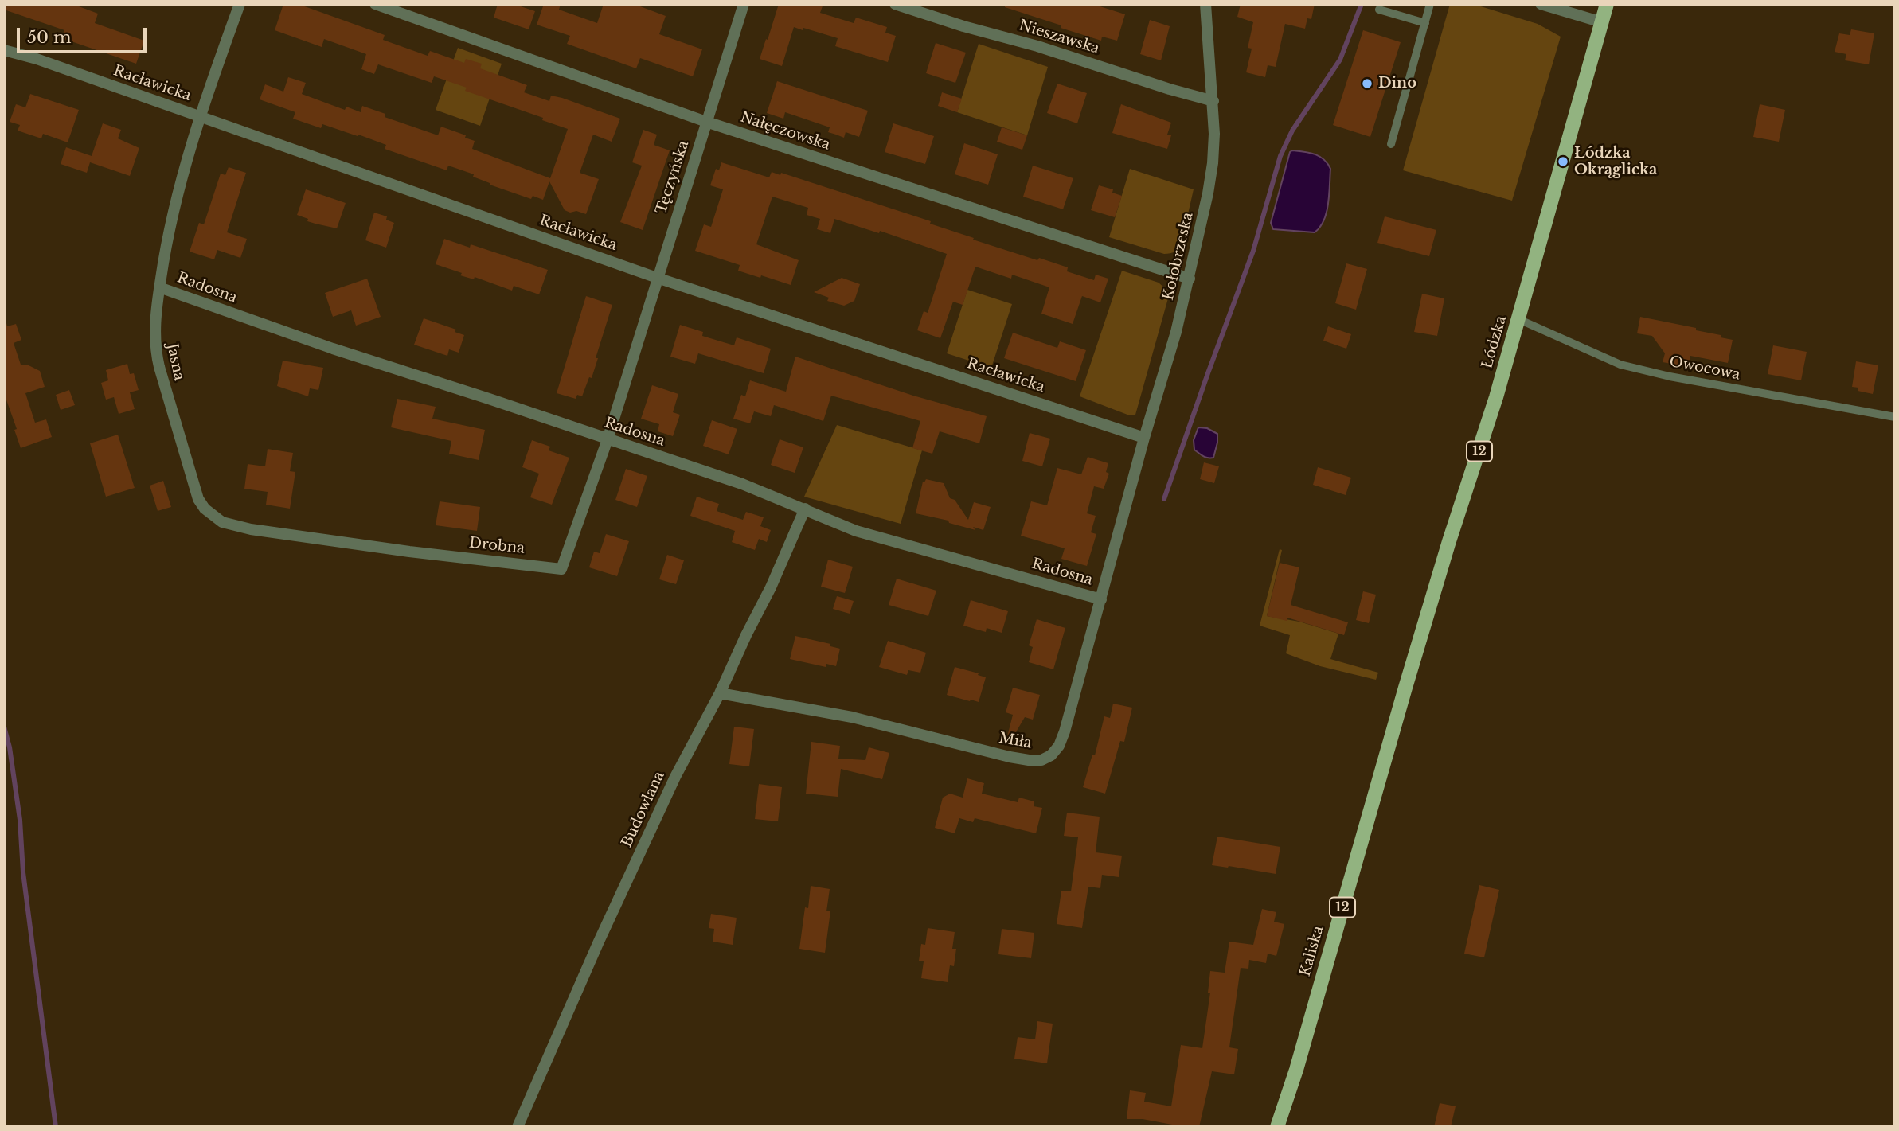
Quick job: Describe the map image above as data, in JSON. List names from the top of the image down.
{
  "streets": {
    "main road": ["Łódzka", "12", "Kaliska"],
    "street": [
      "Nieszawska",
      "Racławicka",
      "Nałęczowska",
      "Tęczyńska",
      "Kołobrzeska",
      "Radosna",
      "Jasna",
      "Drobna",
      "Miła",
      "Budowlana"
    ],
    "lane": ["Owocowa"]
  },
  "crossings": [
    ["Nieszawska", "Kołobrzeska"],
    ["Racławicka", "Tęczyńska"],
    ["Racławicka", "Kołobrzeska"],
    ["Racławicka", "Jasna"],
    ["Nałęczowska", "Tęczyńska"],
    ["Nałęczowska", "Kołobrzeska"],
    ["Tęczyńska", "Drobna"],
    ["Kołobrzeska", "Miła"],
    ["Radosna", "Jasna"],
    ["Radosna", "Drobna"],
    ["Radosna", "Miła"],
    ["Radosna", "Budowlana"],
    ["Łódzka", "Owocowa"],
    ["Łódzka", "Kaliska"],
    ["Jasna", "Drobna"],
    ["Miła", "Budowlana"]
  ],
  "places": ["Dino", "Łódzka Okrąglicka"],
  "scale_bar": "50 m"
}
